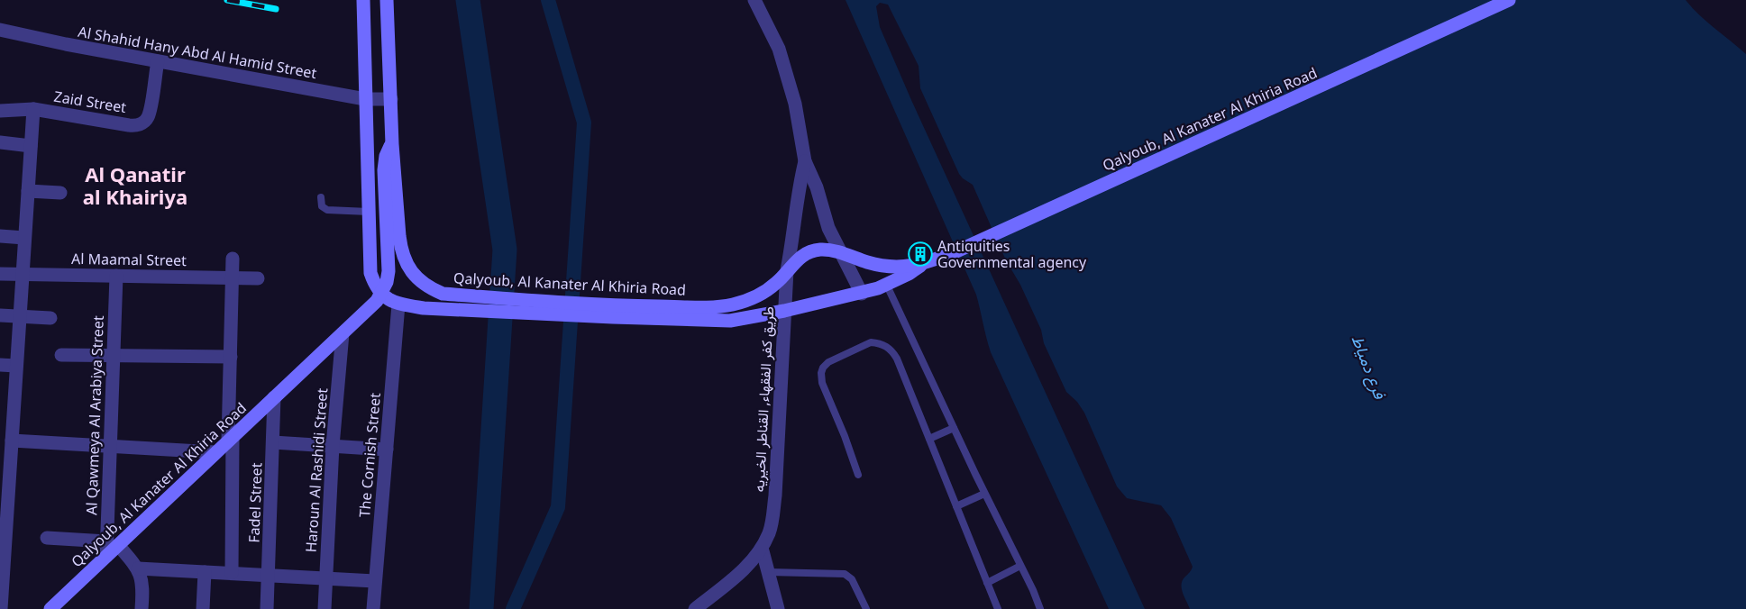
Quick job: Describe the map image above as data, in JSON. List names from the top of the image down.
{
  "streets": {
    "main road": ["Qalyoub, Al Kanater Al Khiria Road"],
    "street": [
      "Al Shahid Hany Abd Al Hamid Street",
      "Zaid Street",
      "Al Maamal Street",
      "طريق كفر الفقهاء, القناطر الخيريه",
      "Al Qawmeya Al Arabiya Street",
      "The Cornish Street",
      "Haroun Al Rashidi Street",
      "Fadel Street"
    ]
  },
  "crossings": [
    ["Al Shahid Hany Abd Al Hamid Street", "Zaid Street"],
    ["Al Shahid Hany Abd Al Hamid Street", "Qalyoub, Al Kanater Al Khiria Road"],
    ["Qalyoub, Al Kanater Al Khiria Road", "طريق كفر الفقهاء, القناطر الخيريه"],
    ["Qalyoub, Al Kanater Al Khiria Road", "Al Qawmeya Al Arabiya Street"],
    ["Qalyoub, Al Kanater Al Khiria Road", "The Cornish Street"],
    ["Qalyoub, Al Kanater Al Khiria Road", "Haroun Al Rashidi Street"],
    ["Qalyoub, Al Kanater Al Khiria Road", "Fadel Street"],
    ["Al Maamal Street", "Al Qawmeya Al Arabiya Street"]
  ],
  "districts": ["Al Qanatir al Khairiya"],
  "water": ["فرع دمياط"],
  "places": {
    "building": ["Antiquities Governmental agency"]
  }
}
